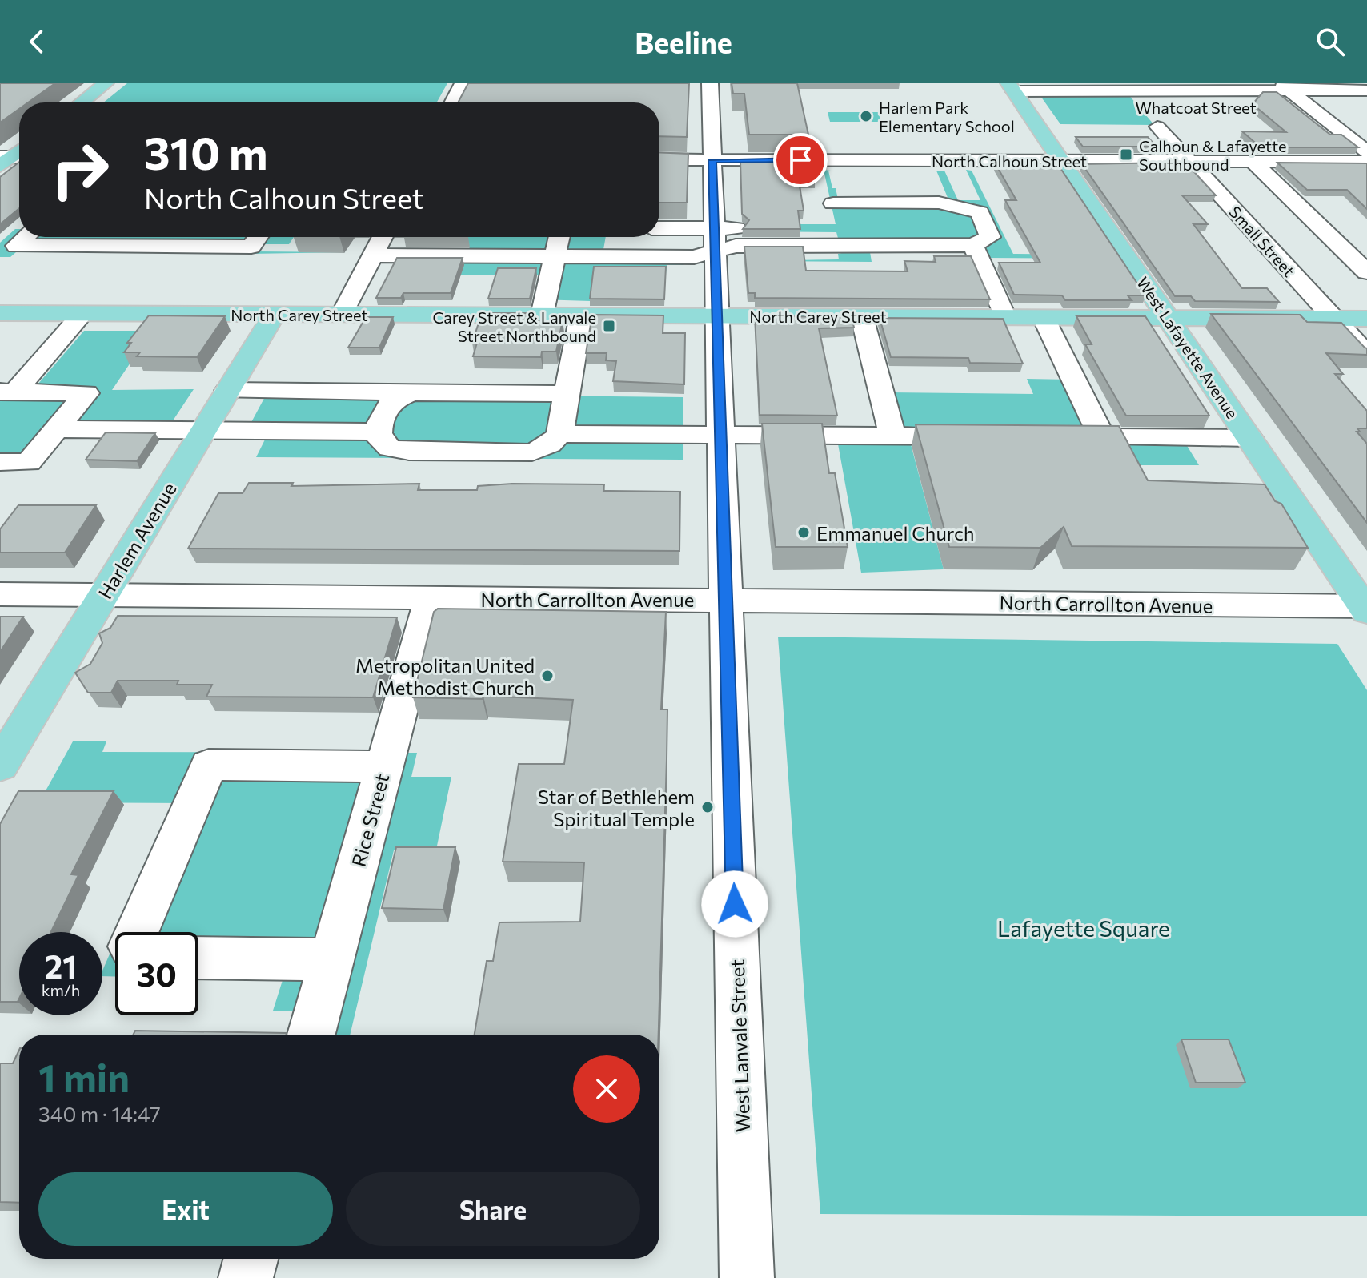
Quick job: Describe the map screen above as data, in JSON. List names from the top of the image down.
{
  "streets": {
    "main road": ["North Carey Street", "West Lafayette Avenue", "Harlem Avenue"],
    "street": [
      "Whatcoat Street",
      "North Calhoun Street",
      "Small Street",
      "North Carrollton Avenue",
      "Rice Street",
      "West Lanvale Street"
    ]
  },
  "crossings": [
    ["Whatcoat Street", "West Lafayette Avenue"],
    ["North Calhoun Street", "Small Street"],
    ["North Calhoun Street", "West Lafayette Avenue"],
    ["North Calhoun Street", "West Lanvale Street"],
    ["Small Street", "North Carey Street"],
    ["North Carey Street", "West Lafayette Avenue"],
    ["North Carey Street", "Harlem Avenue"],
    ["North Carey Street", "West Lanvale Street"],
    ["West Lafayette Avenue", "North Carrollton Avenue"],
    ["Harlem Avenue", "North Carrollton Avenue"],
    ["North Carrollton Avenue", "Rice Street"],
    ["North Carrollton Avenue", "West Lanvale Street"]
  ],
  "parks": ["Lafayette Square"],
  "places": {
    "other": [
      "Harlem Park Elementary School",
      "Emmanuel Church",
      "Metropolitan United Methodist Church",
      "Star of Bethlehem Spiritual Temple"
    ],
    "transit": ["Calhoun & Lafayette Southbound", "Carey Street & Lanvale Street Northbound"]
  },
  "page": {
    "header": "Beeline",
    "turn": ["310 m", "North Calhoun Street"],
    "speed": "21 km/h",
    "limit": "30",
    "heading": ["1 min", "340 m · 14:47"],
    "buttons": ["Exit", "Share"]
  }
}
